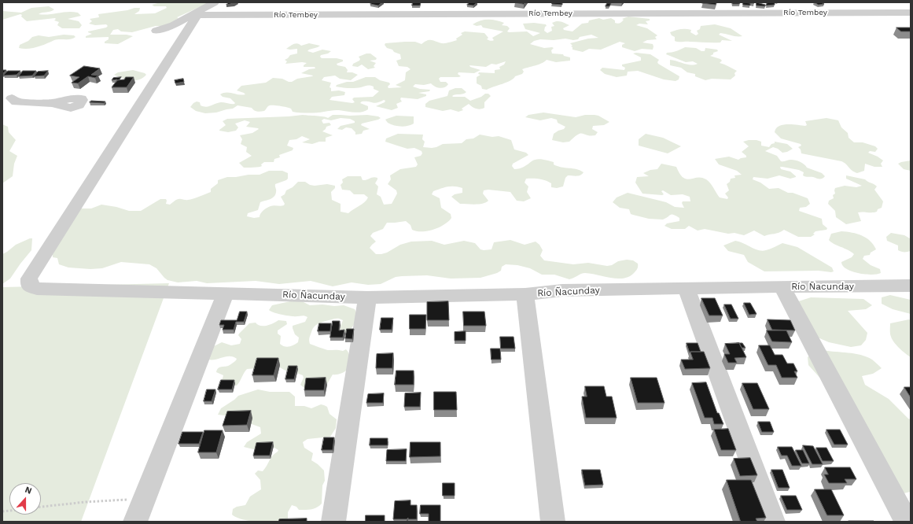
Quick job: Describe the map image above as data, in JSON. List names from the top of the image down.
{
  "streets": {
    "street": ["Río Tembey", "Río Ñacunday"]
  },
  "crossings": [
    ["Río Tembey", "Río Ñacunday"]
  ],
  "north": "top"
}
